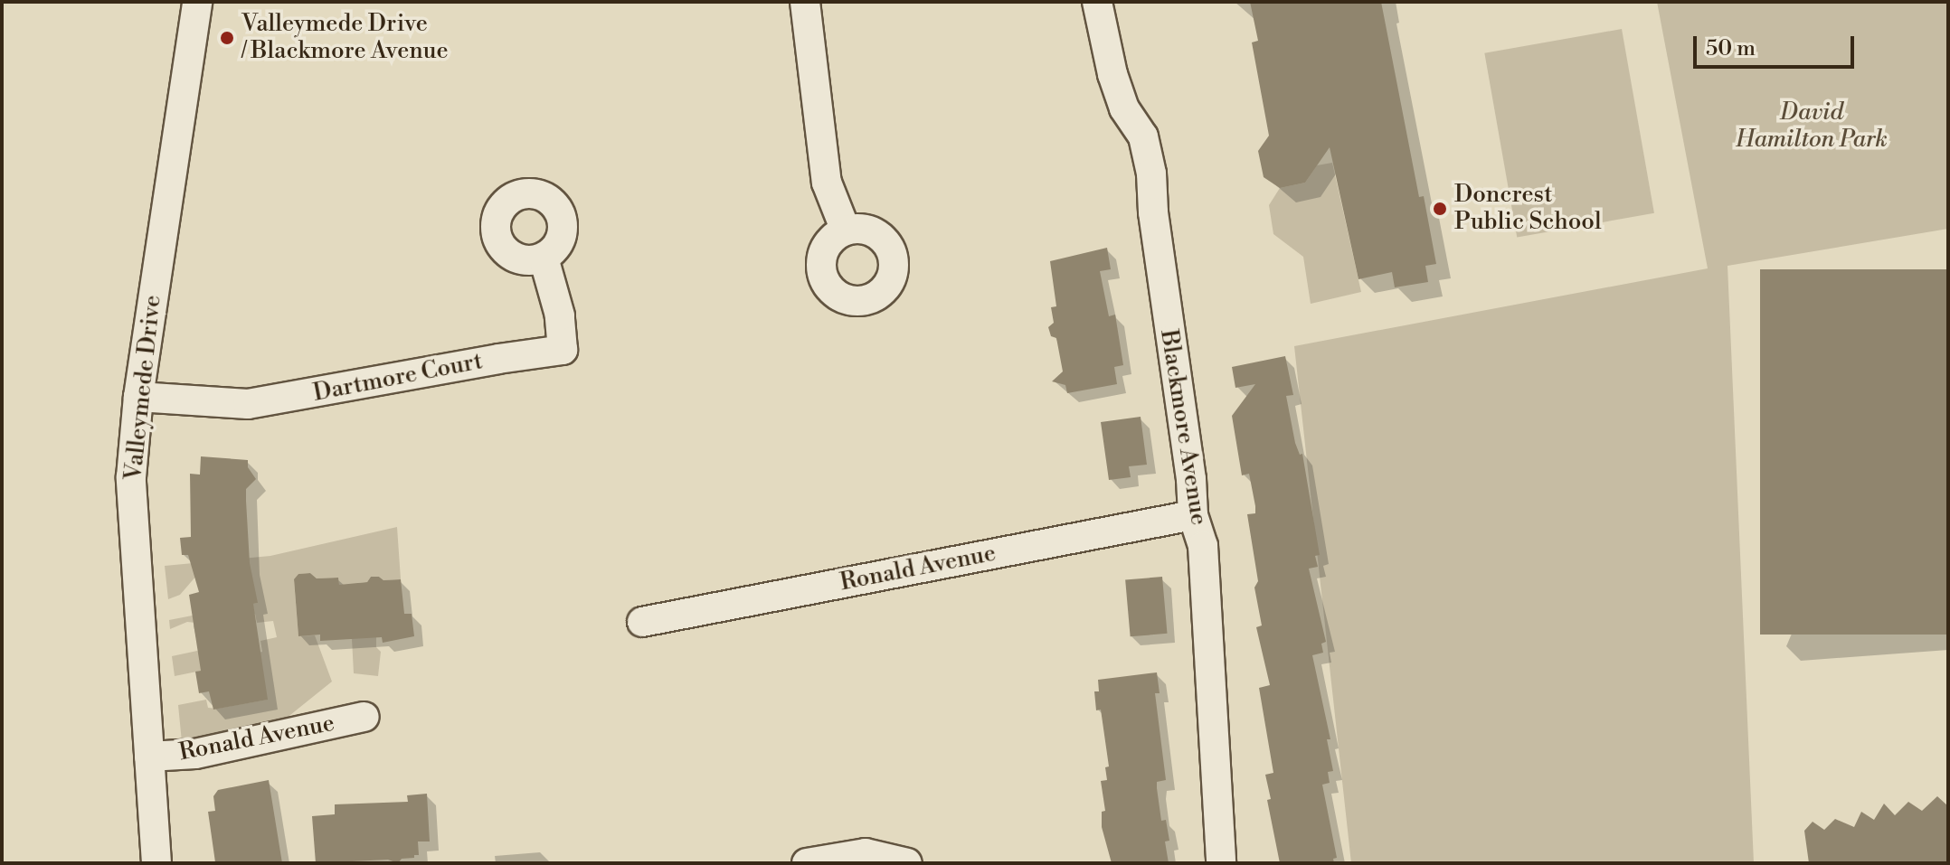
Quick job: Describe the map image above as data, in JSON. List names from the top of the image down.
{
  "streets": {
    "street": [
      "Dartmore Court",
      "Valleymede Drive",
      "Blackmore Avenue",
      "Ronald Avenue"
    ]
  },
  "crossings": [
    ["Dartmore Court", "Valleymede Drive"],
    ["Valleymede Drive", "Ronald Avenue"],
    ["Blackmore Avenue", "Ronald Avenue"]
  ],
  "parks": ["David Hamilton Park"],
  "places": ["Valleymede Drive / Blackmore Avenue", "Doncrest Public School"],
  "scale_bar": "50 m"
}
